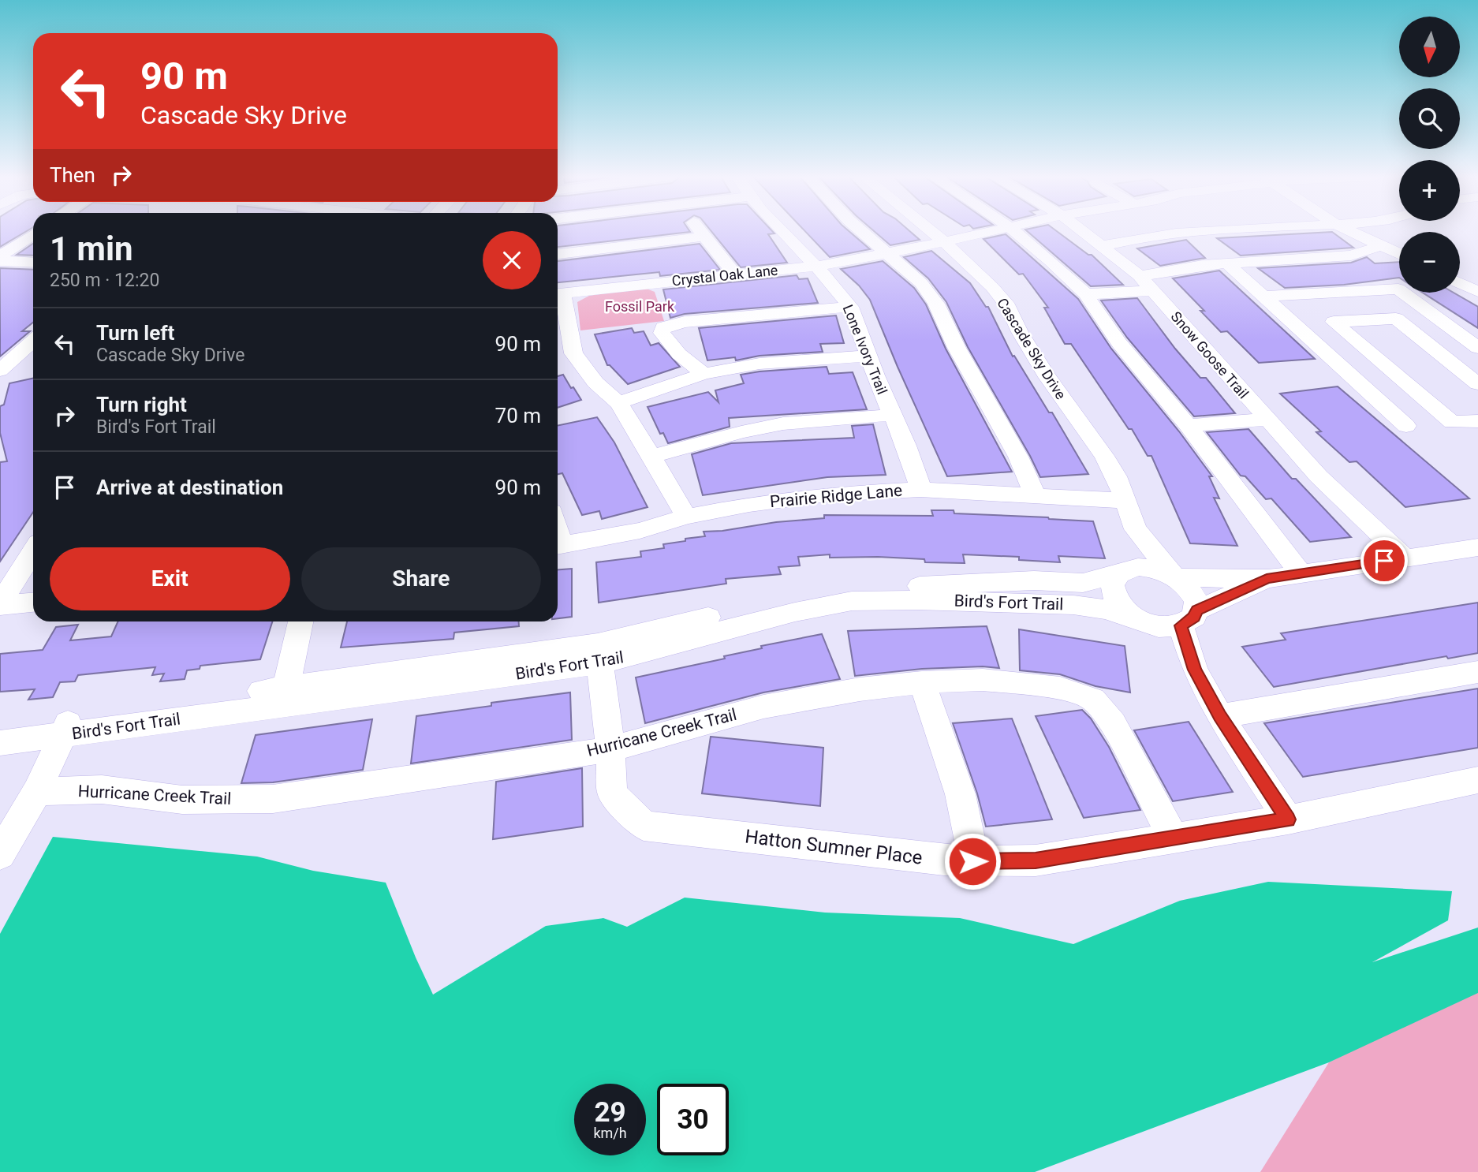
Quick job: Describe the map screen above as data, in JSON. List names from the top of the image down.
{
  "streets": {
    "street": [
      "Crystal Oak Lane",
      "Cascade Sky Drive",
      "Lone Ivory Trail",
      "Snow Goose Trail",
      "Prairie Ridge Lane",
      "Bird's Fort Trail",
      "Hurricane Creek Trail",
      "Hatton Sumner Place"
    ]
  },
  "crossings": [
    ["Crystal Oak Lane", "Cascade Sky Drive"],
    ["Crystal Oak Lane", "Lone Ivory Trail"],
    ["Cascade Sky Drive", "Prairie Ridge Lane"],
    ["Cascade Sky Drive", "Bird's Fort Trail"],
    ["Lone Ivory Trail", "Prairie Ridge Lane"],
    ["Bird's Fort Trail", "Hatton Sumner Place"],
    ["Hurricane Creek Trail", "Hatton Sumner Place"]
  ],
  "parks": ["Fossil Park"],
  "north": "bottom",
  "page": {
    "map_buttons": ["+", "−"],
    "turn": ["90 m", "Cascade Sky Drive"],
    "then": "Then",
    "heading": ["1 min", "250 m · 12:20"],
    "list": [
      {
        "name": "Turn left",
        "note": "Cascade Sky Drive",
        "value": "90 m"
      },
      {
        "name": "Turn right",
        "note": "Bird's Fort Trail",
        "value": "70 m"
      },
      {
        "name": "Arrive at destination",
        "value": "90 m"
      }
    ],
    "buttons": ["Exit", "Share"],
    "speed": "29 km/h",
    "limit": "30"
  }
}
